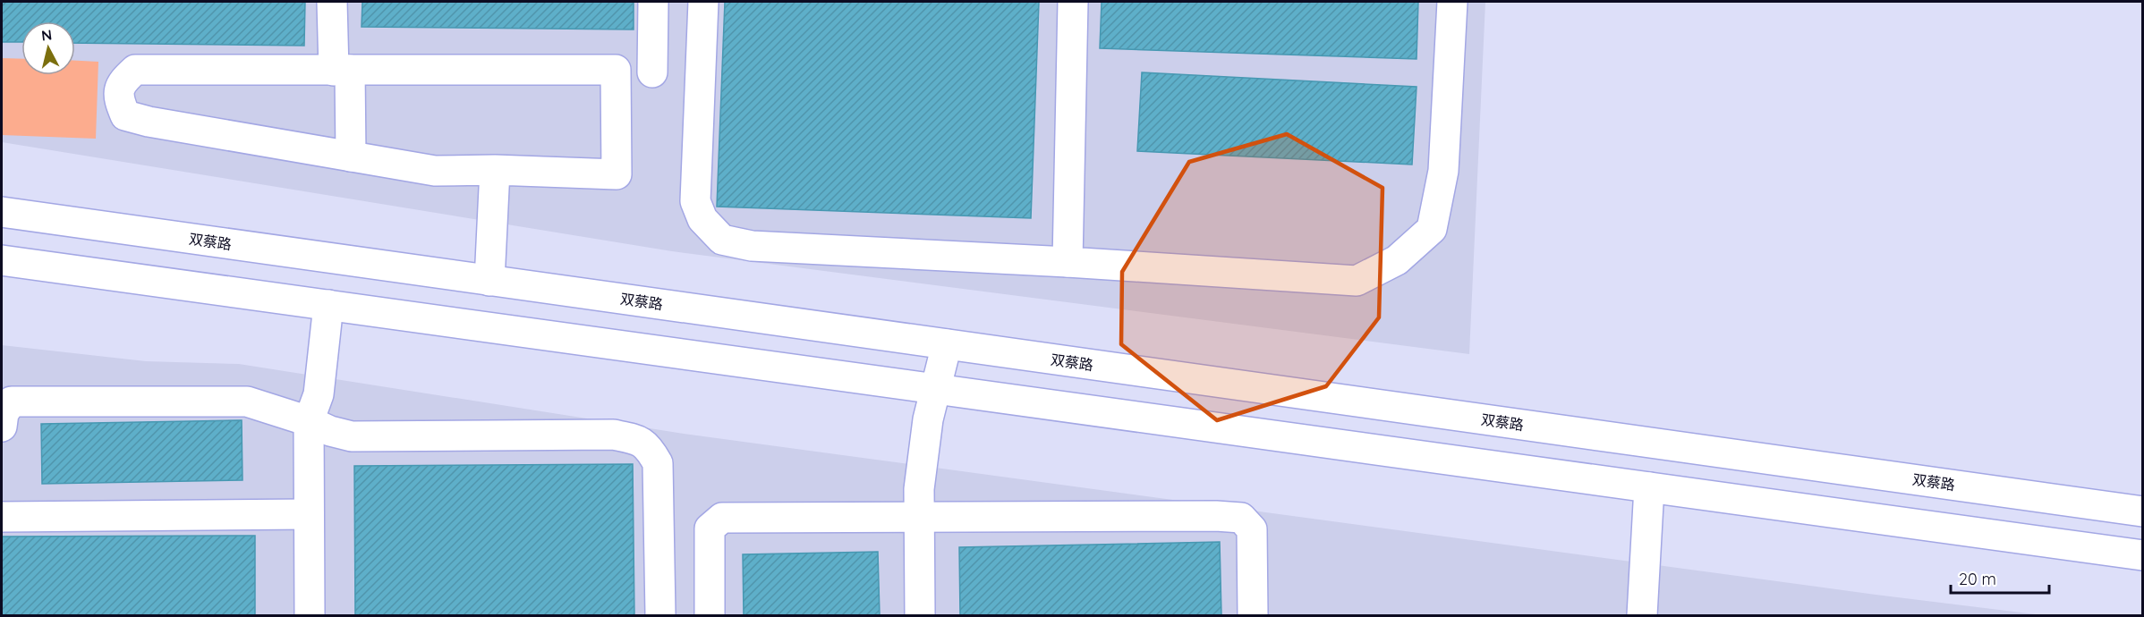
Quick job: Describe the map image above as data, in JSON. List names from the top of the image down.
{
  "streets": {
    "street": ["双蔡路"]
  },
  "scale_bar": "20 m",
  "north": "top"
}
